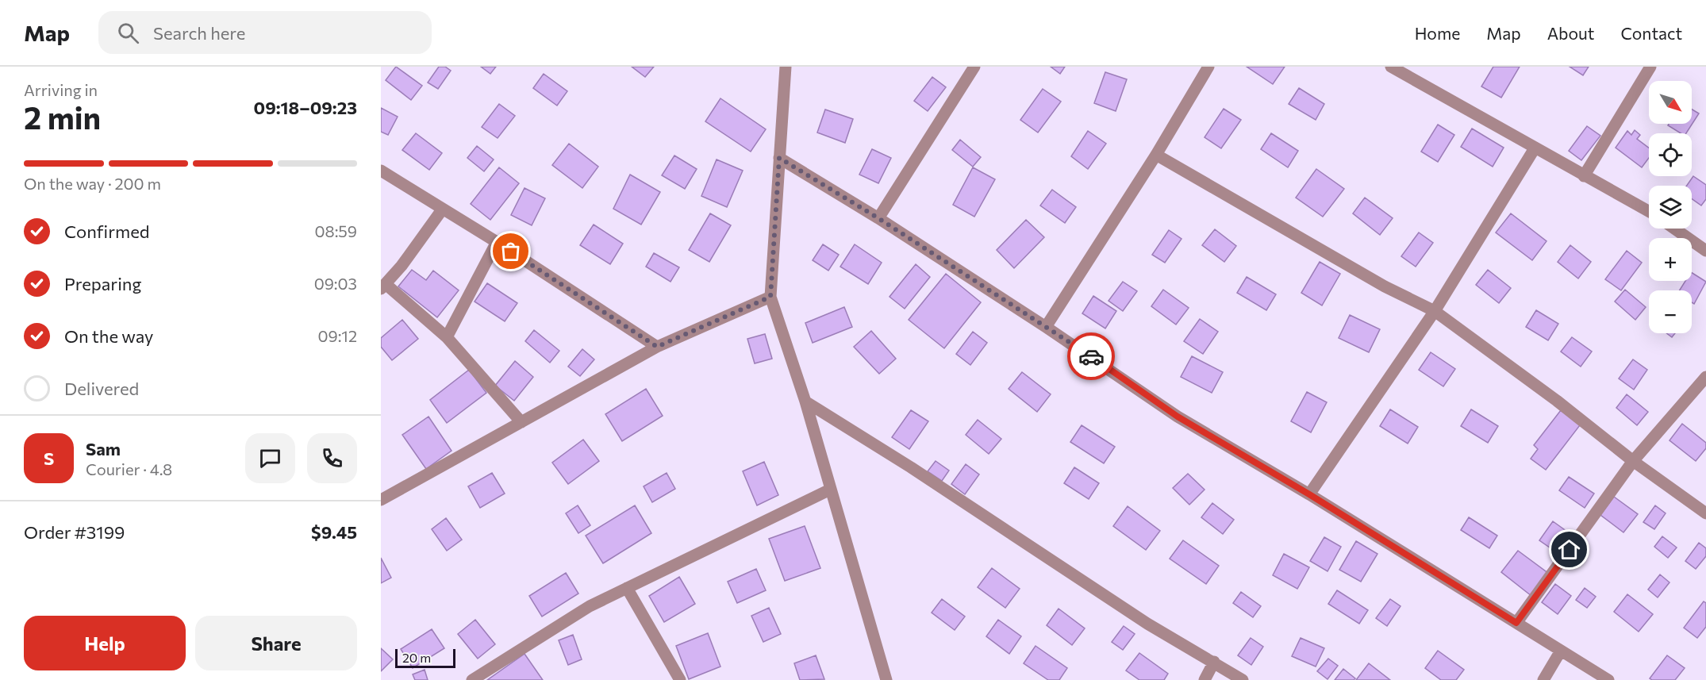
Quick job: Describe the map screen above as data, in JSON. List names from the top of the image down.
{
  "scale_bar": "20 m",
  "north": "bottom right",
  "page": {
    "header": "Map",
    "search": "Search here",
    "nav": [
      "Home",
      "Map",
      "About",
      "Contact"
    ],
    "heading": ["2 min", "Arriving in", "09:18–09:23"],
    "panel": [
      "Sam",
      "Courier · 4.8",
      "Order #3199",
      "$9.45"
    ],
    "map_buttons": ["+", "−"],
    "bar": "On the way · 200 m",
    "list": [
      ["Confirmed", "08:59"],
      ["Preparing", "09:03"],
      ["On the way", "09:12"],
      "Delivered"
    ],
    "round": "S",
    "buttons": ["Help", "Share"],
    "scale": "20 m"
  }
}
